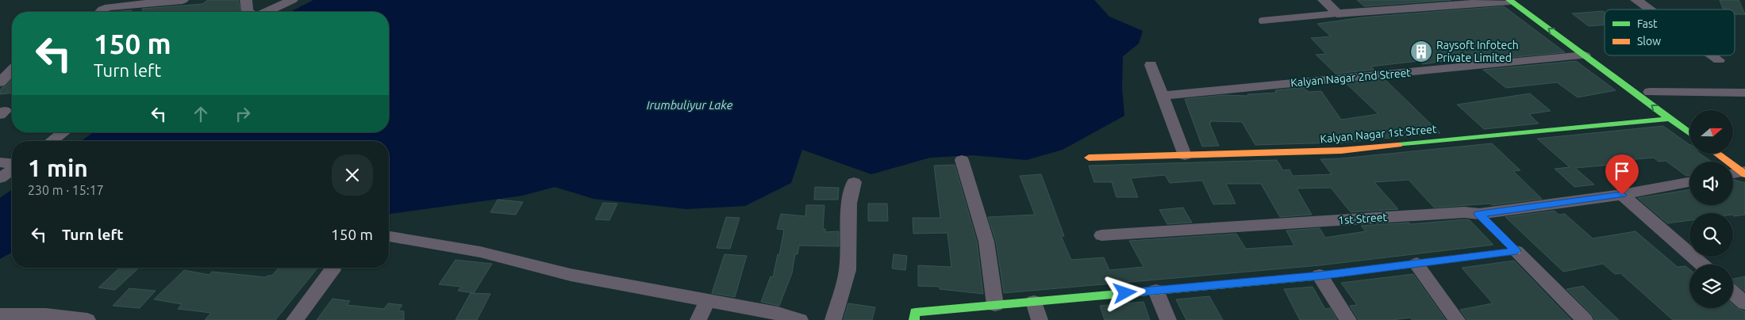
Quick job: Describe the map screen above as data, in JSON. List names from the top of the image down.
{
  "streets": {
    "street": ["Kalyan Nagar 2nd Street", "Kalyan Nagar 1st Street", "1st Street"]
  },
  "water": ["Irumbuliyur Lake"],
  "places": {
    "building": ["Raysoft Infotech Private Limited"]
  },
  "legend": ["Fast", "Slow"],
  "north": "right",
  "page": {
    "turn": ["150 m", "Turn left"],
    "heading": ["1 min", "230 m · 15:17"],
    "list": [
      {
        "name": "Turn left",
        "value": "150 m"
      }
    ]
  }
}
